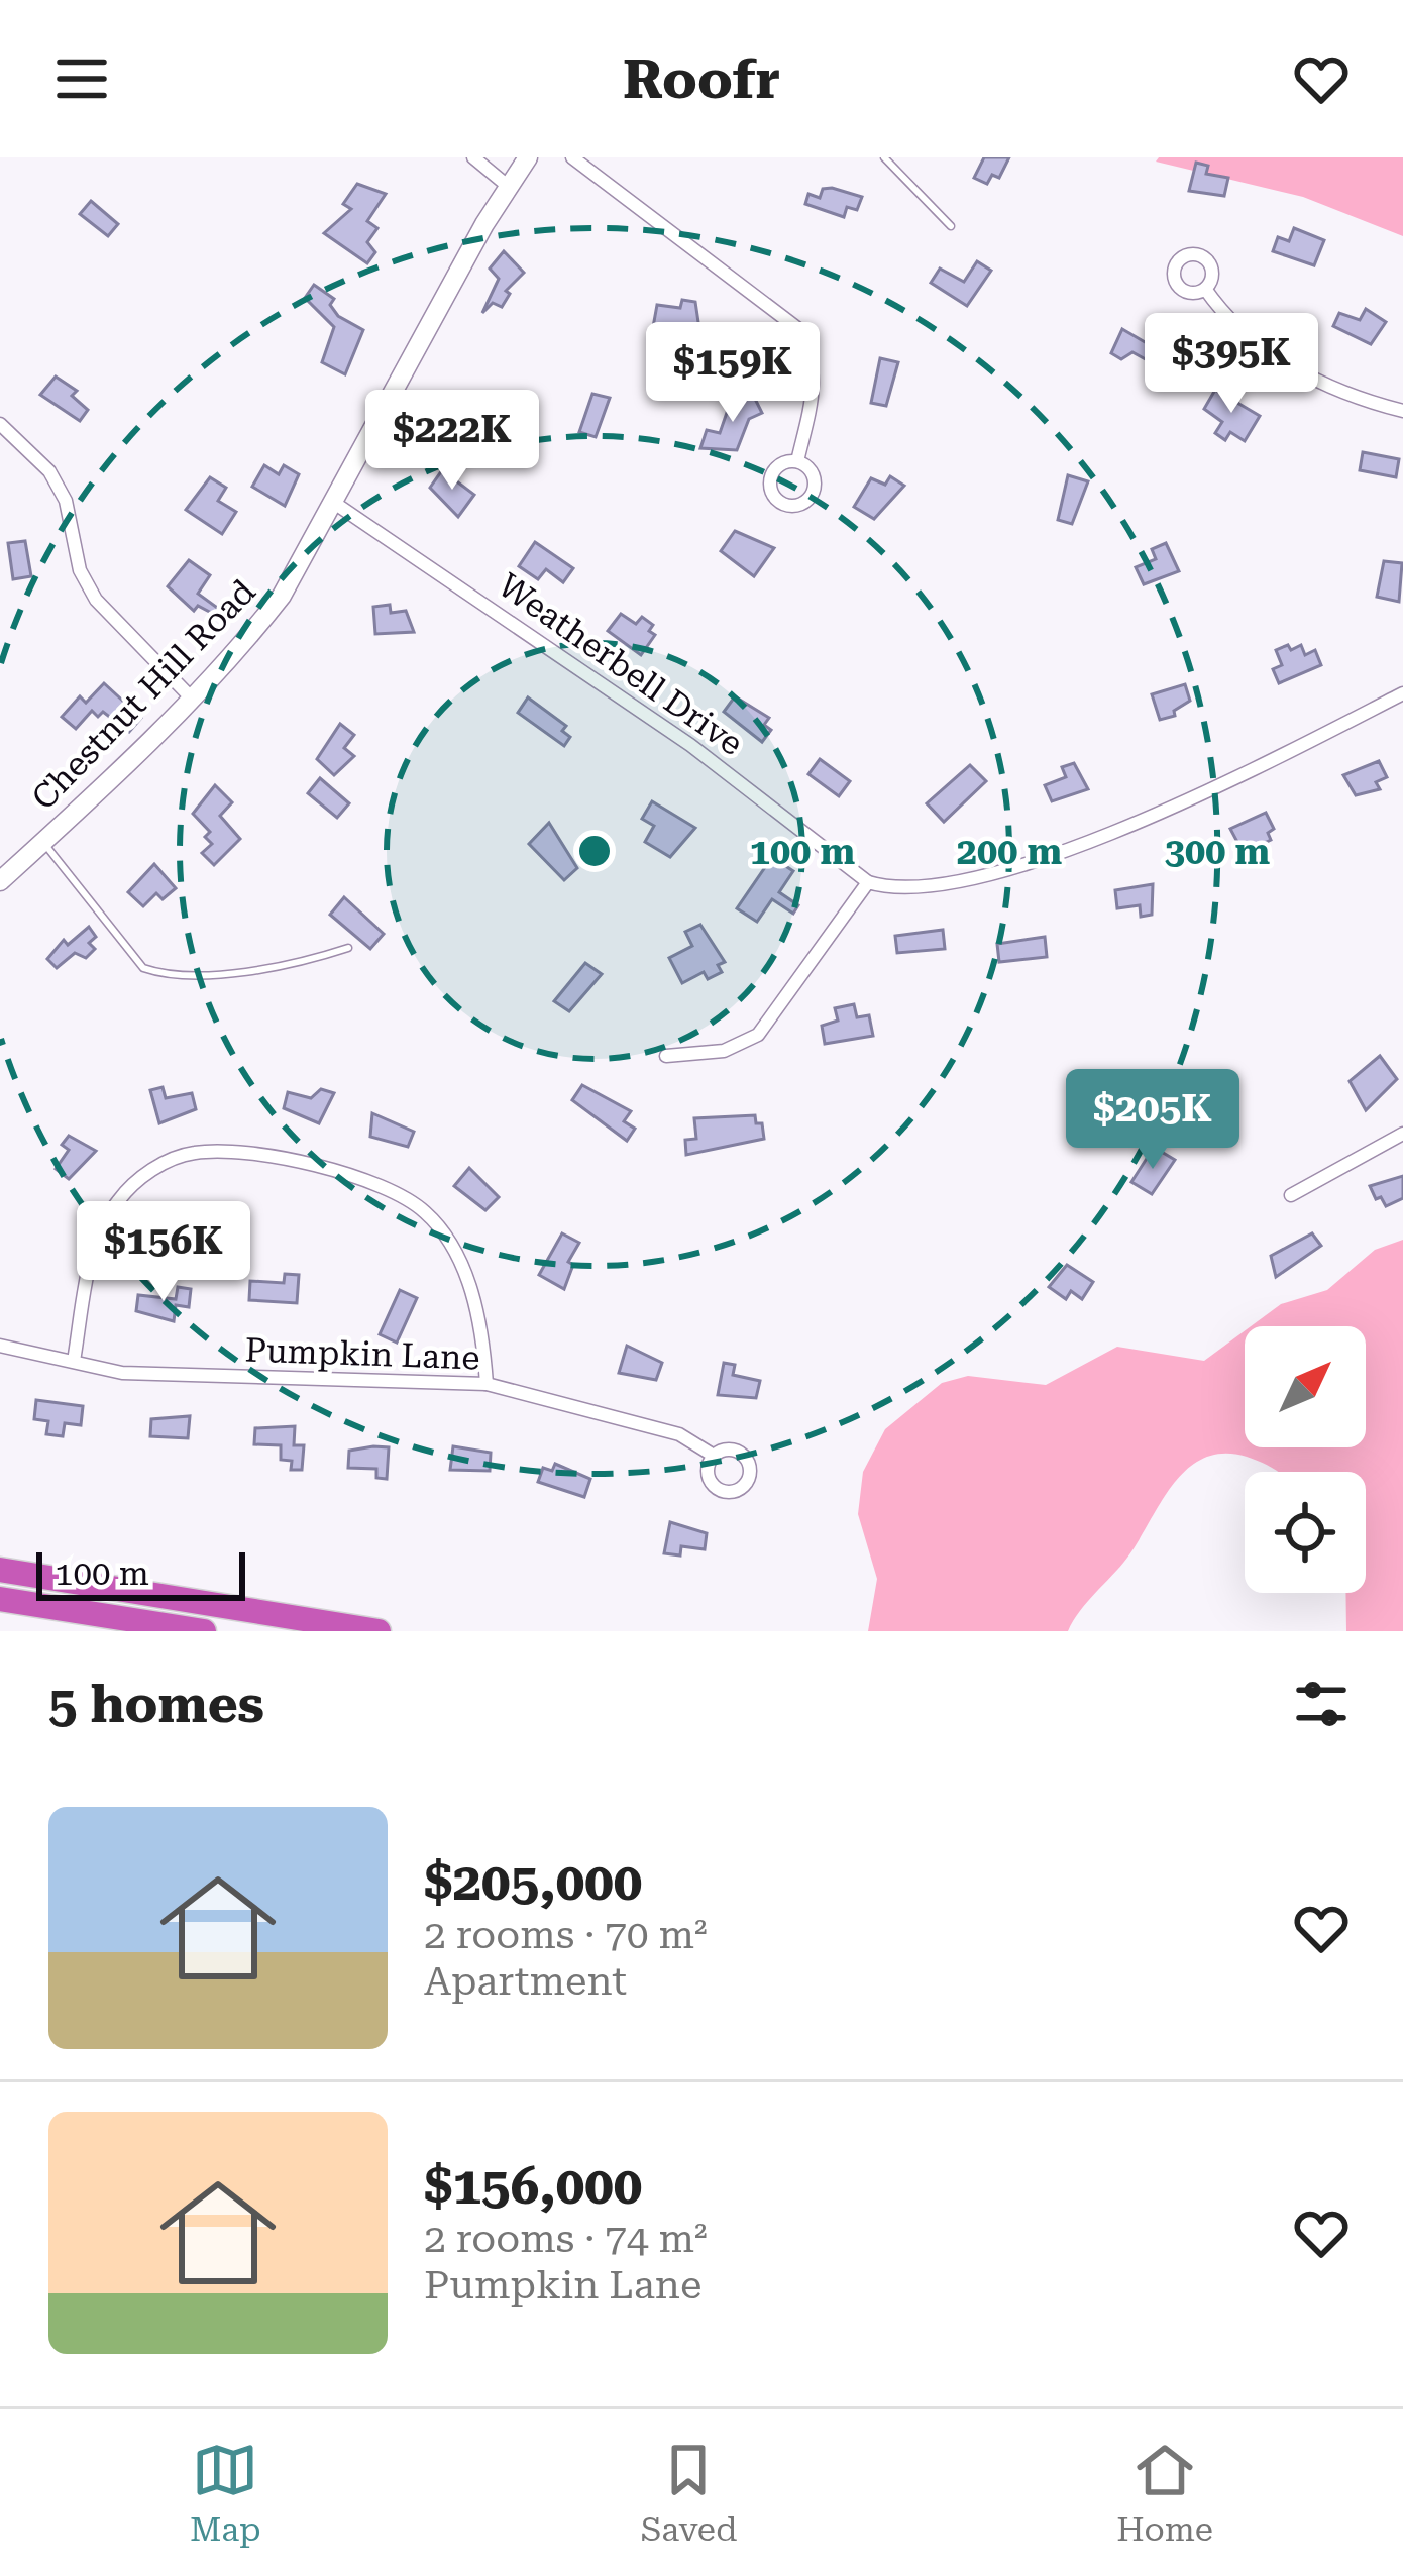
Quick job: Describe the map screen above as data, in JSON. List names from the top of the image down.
{
  "streets": {
    "main road": ["Chestnut Hill Road"],
    "street": ["Weatherbell Drive", "Pumpkin Lane"]
  },
  "crossings": [
    ["Weatherbell Drive", "Chestnut Hill Road"]
  ],
  "scale_bar": "100 m",
  "north": "top right",
  "page": {
    "header": "Roofr",
    "price": [
      "$395K",
      "$159K",
      "$222K",
      "$205K",
      "$156K"
    ],
    "scale": "100 m",
    "heading": "5 homes",
    "list": [
      {
        "name": "$205,000",
        "note": "2 rooms · 70 m² · Apartment"
      },
      {
        "name": "$156,000",
        "note": "2 rooms · 74 m² · Pumpkin Lane"
      }
    ],
    "tabs": ["Map", "Saved", "Home"]
  },
  "rings": ["100 m", "200 m", "300 m"]
}
